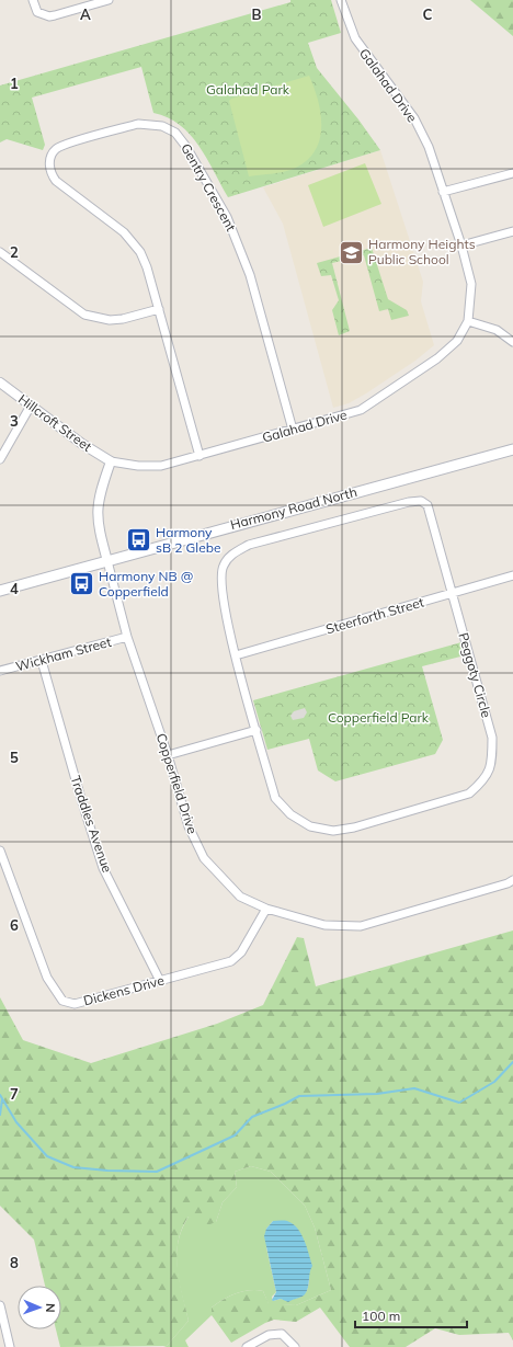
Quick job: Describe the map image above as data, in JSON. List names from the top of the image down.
{
  "streets": {
    "main road": ["Harmony Road North"],
    "street": [
      "Galahad Drive",
      "Gentry Crescent",
      "Hillcroft Street",
      "Steerforth Street",
      "Wickham Street",
      "Peggoty Circle",
      "Copperfield Drive",
      "Traddles Avenue",
      "Dickens Drive"
    ]
  },
  "crossings": [
    ["Galahad Drive", "Gentry Crescent"],
    ["Galahad Drive", "Hillcroft Street"],
    ["Harmony Road North", "Copperfield Drive"],
    ["Steerforth Street", "Peggoty Circle"],
    ["Wickham Street", "Copperfield Drive"],
    ["Wickham Street", "Traddles Avenue"],
    ["Copperfield Drive", "Dickens Drive"],
    ["Traddles Avenue", "Dickens Drive"]
  ],
  "parks": ["Galahad Park", "Copperfield Park"],
  "places": {
    "school or university": ["Harmony Heights Public School"],
    "bus stop": ["Harmony sB 2 Glebe", "Harmony NB @ Copperfield"]
  },
  "scale_bar": "100 m",
  "north": "right",
  "grid": {
    "columns": ["A", "B", "C"],
    "rows": [
      "1",
      "2",
      "3",
      "4",
      "5",
      "6",
      "7",
      "8"
    ]
  }
}
